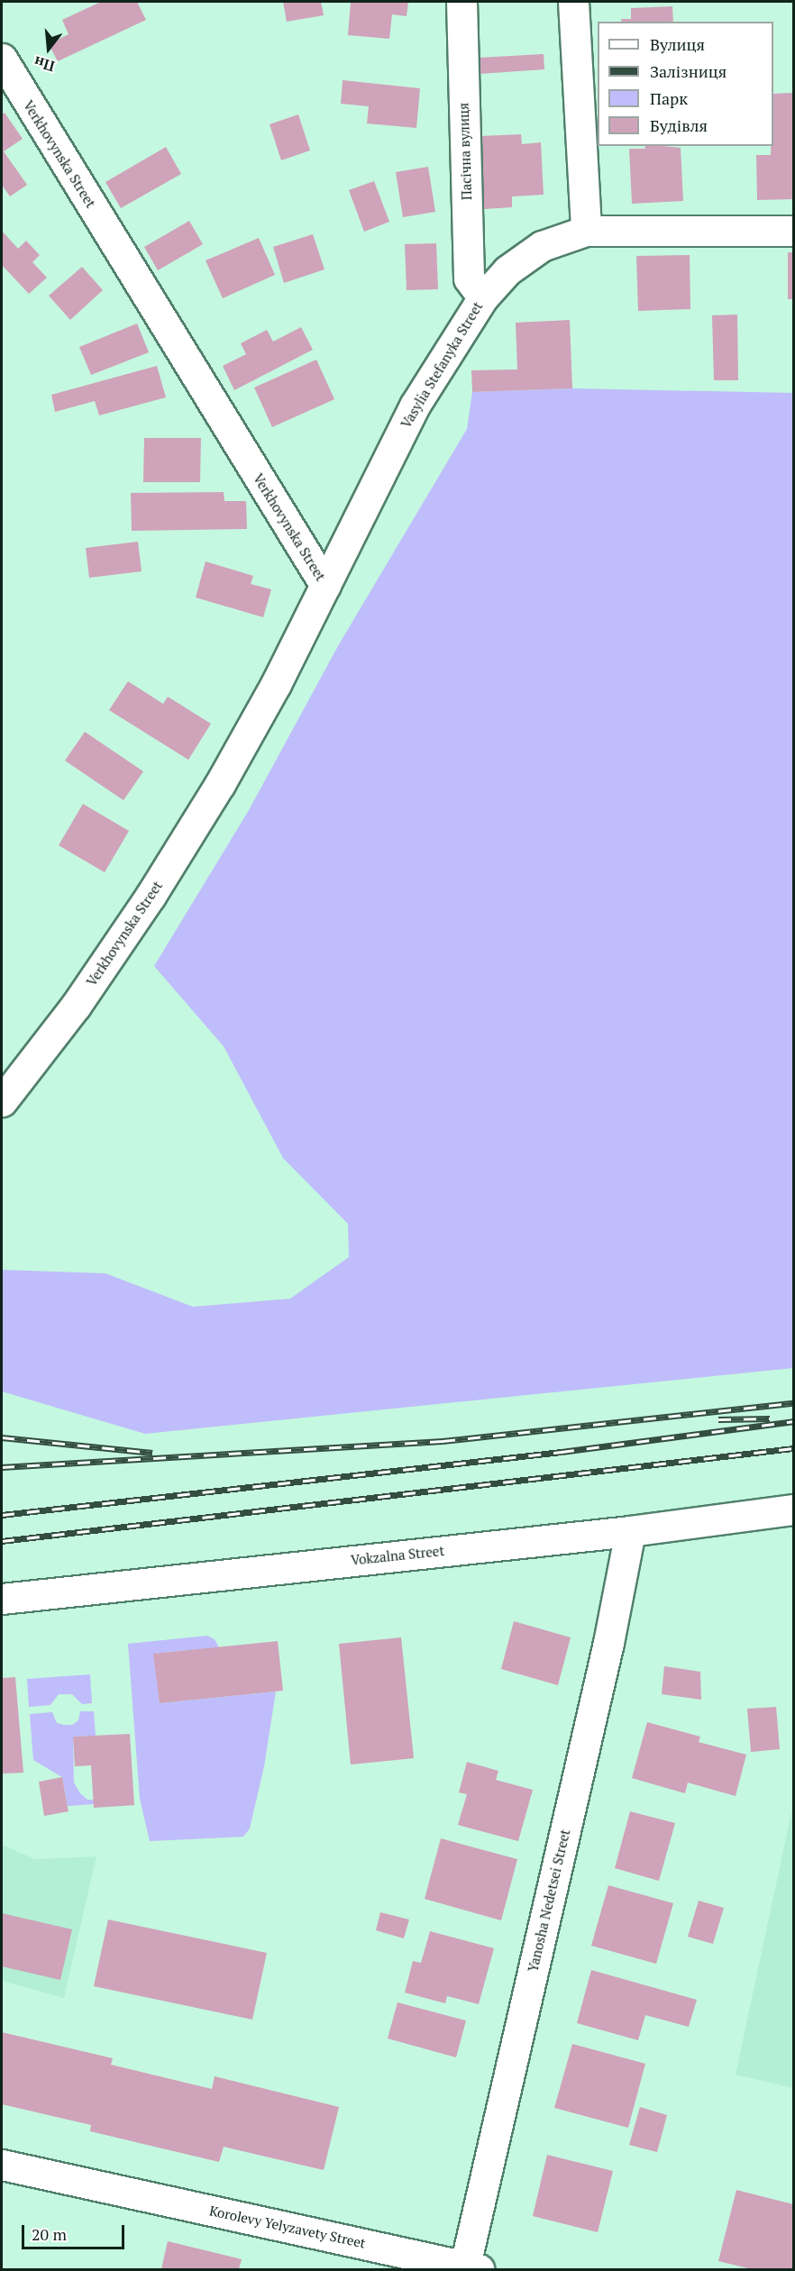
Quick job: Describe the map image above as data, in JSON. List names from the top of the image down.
{
  "streets": {
    "street": [
      "Пасічна вулиця",
      "Verkhovynska Street",
      "Vasylia Stefanyka Street",
      "Vokzalna Street",
      "Yanosha Nedetsei Street",
      "Korolevy Yelyzavety Street"
    ]
  },
  "crossings": [
    ["Пасічна вулиця", "Vasylia Stefanyka Street"],
    ["Verkhovynska Street", "Vasylia Stefanyka Street"],
    ["Vokzalna Street", "Yanosha Nedetsei Street"],
    ["Yanosha Nedetsei Street", "Korolevy Yelyzavety Street"]
  ],
  "legend": [
    "Вулиця",
    "Залізниця",
    "Парк",
    "Будівля"
  ],
  "scale_bar": "20 m",
  "north": "bottom"
}
